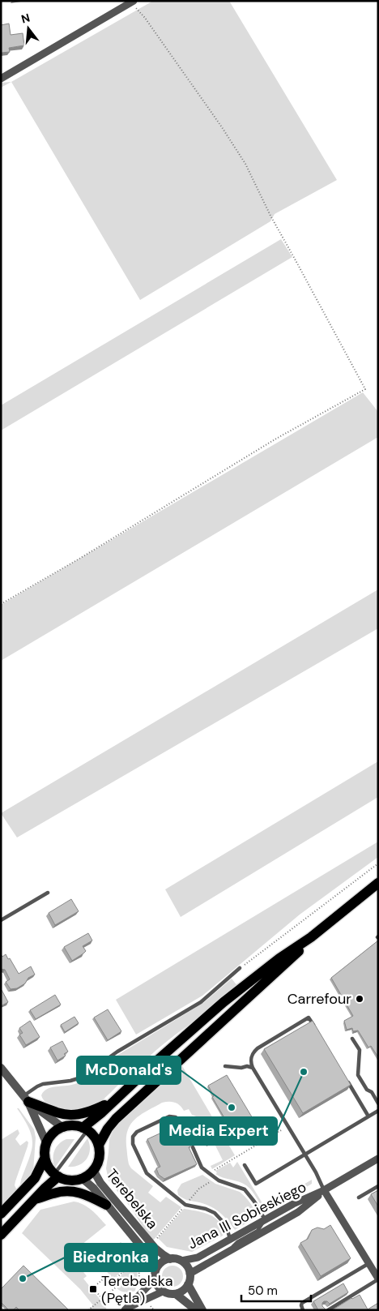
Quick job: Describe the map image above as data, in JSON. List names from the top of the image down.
{
  "streets": {
    "street": ["Terebelska", "Jana III Sobieskiego"]
  },
  "crossings": [
    ["Terebelska", "Jana III Sobieskiego"]
  ],
  "places": {
    "other": [
      "Carrefour",
      "Media Expert",
      "McDonald's",
      "Biedronka"
    ],
    "transit": ["Terebelska (Pętla)"]
  },
  "scale_bar": "50 m",
  "north": "top"
}
